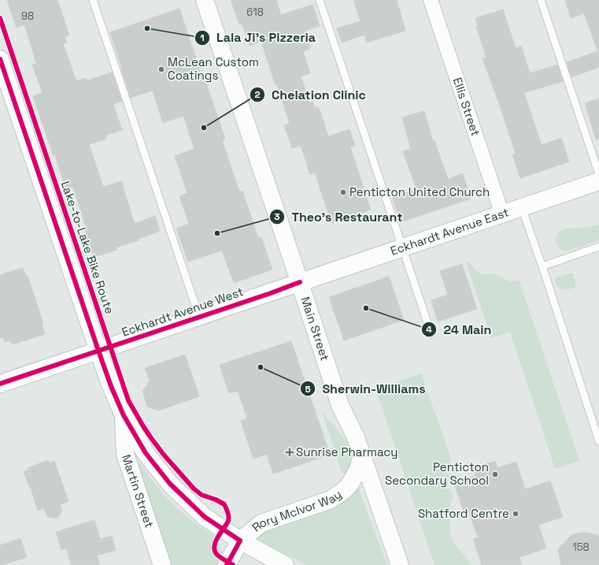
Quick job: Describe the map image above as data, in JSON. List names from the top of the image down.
{
  "streets": {
    "main road": [
      "Eckhardt Avenue East",
      "Eckhardt Avenue West",
      "Main Street",
      "Martin Street",
      "Rory McIvor Way"
    ],
    "street": ["Ellis Street"],
    "cycle path": ["Lake-to-Lake Bike Route"]
  },
  "crossings": [
    ["Ellis Street", "Eckhardt Avenue East"],
    ["Eckhardt Avenue East", "Eckhardt Avenue West"],
    ["Eckhardt Avenue East", "Main Street"],
    ["Eckhardt Avenue West", "Main Street"],
    ["Eckhardt Avenue West", "Martin Street"],
    ["Main Street", "Rory McIvor Way"],
    ["Martin Street", "Rory McIvor Way"]
  ],
  "places": {
    "other": [
      "Lala Ji's Pizzeria",
      "McLean Custom Coatings",
      "Chelation Clinic",
      "Penticton United Church",
      "Theo's Restaurant",
      "24 Main",
      "Sherwin-Williams",
      "Penticton Secondary School",
      "Shatford Centre"
    ],
    "health": ["Sunrise Pharmacy"]
  },
  "house_numbers": ["618", "98", "158"]
}
